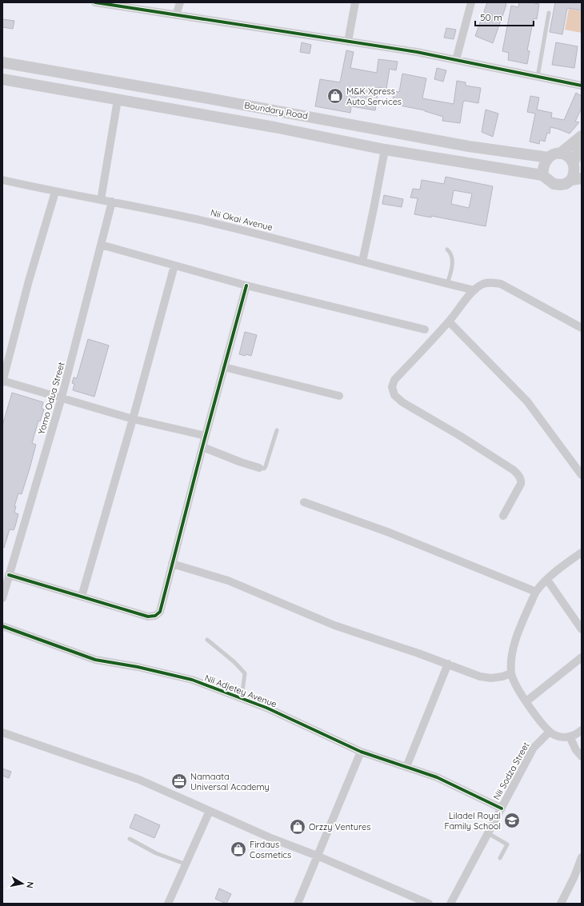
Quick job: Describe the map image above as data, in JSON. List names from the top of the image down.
{
  "streets": {
    "main road": ["Boundary Road"],
    "street": [
      "Nii Okai Avenue",
      "Yomo Odua Street",
      "Nii Adjetey Avenue",
      "Nii Sodza Street"
    ]
  },
  "crossings": [
    ["Nii Okai Avenue", "Yomo Odua Street"],
    ["Nii Adjetey Avenue", "Nii Sodza Street"]
  ],
  "places": {
    "shop": ["M&K Xpress Auto Services", "Orzzy Ventures", "Firdaus Cosmetics"],
    "office": ["Namaata Universal Academy"],
    "school or university": ["Liladel Royal Family School"]
  },
  "scale_bar": "50 m",
  "north": "right"
}
